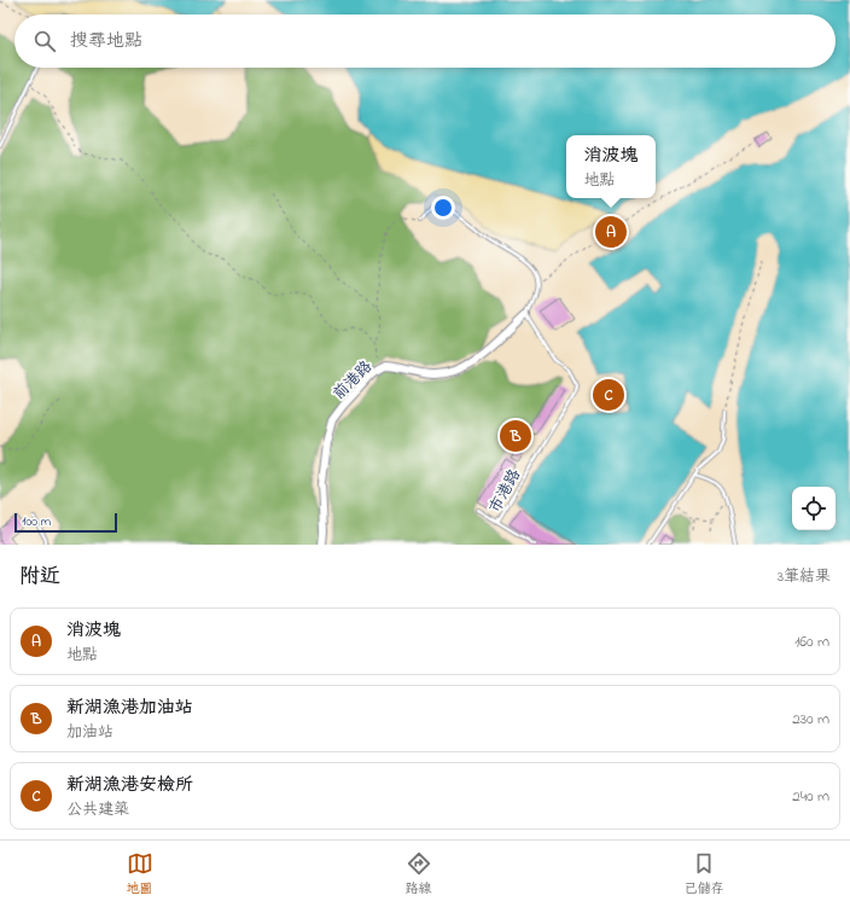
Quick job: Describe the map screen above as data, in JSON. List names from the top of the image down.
{
  "streets": {
    "street": ["前港路"],
    "lane": ["市港路"]
  },
  "crossings": [
    ["前港路", "市港路"]
  ],
  "scale_bar": "100 m",
  "page": {
    "search": "搜尋地點",
    "popup": ["消波塊", "地點"],
    "pins": ["A", "C", "B"],
    "scale": "100 m",
    "heading": ["附近", "3筆結果"],
    "list": [
      {
        "mark": "A",
        "name": "消波塊",
        "note": "地點",
        "value": "160 m"
      },
      {
        "mark": "B",
        "name": "新湖漁港加油站",
        "note": "加油站",
        "value": "230 m"
      },
      {
        "mark": "C",
        "name": "新湖漁港安檢所",
        "note": "公共建築",
        "value": "240 m"
      }
    ],
    "nav": ["地圖", "路線", "已儲存"]
  }
}
